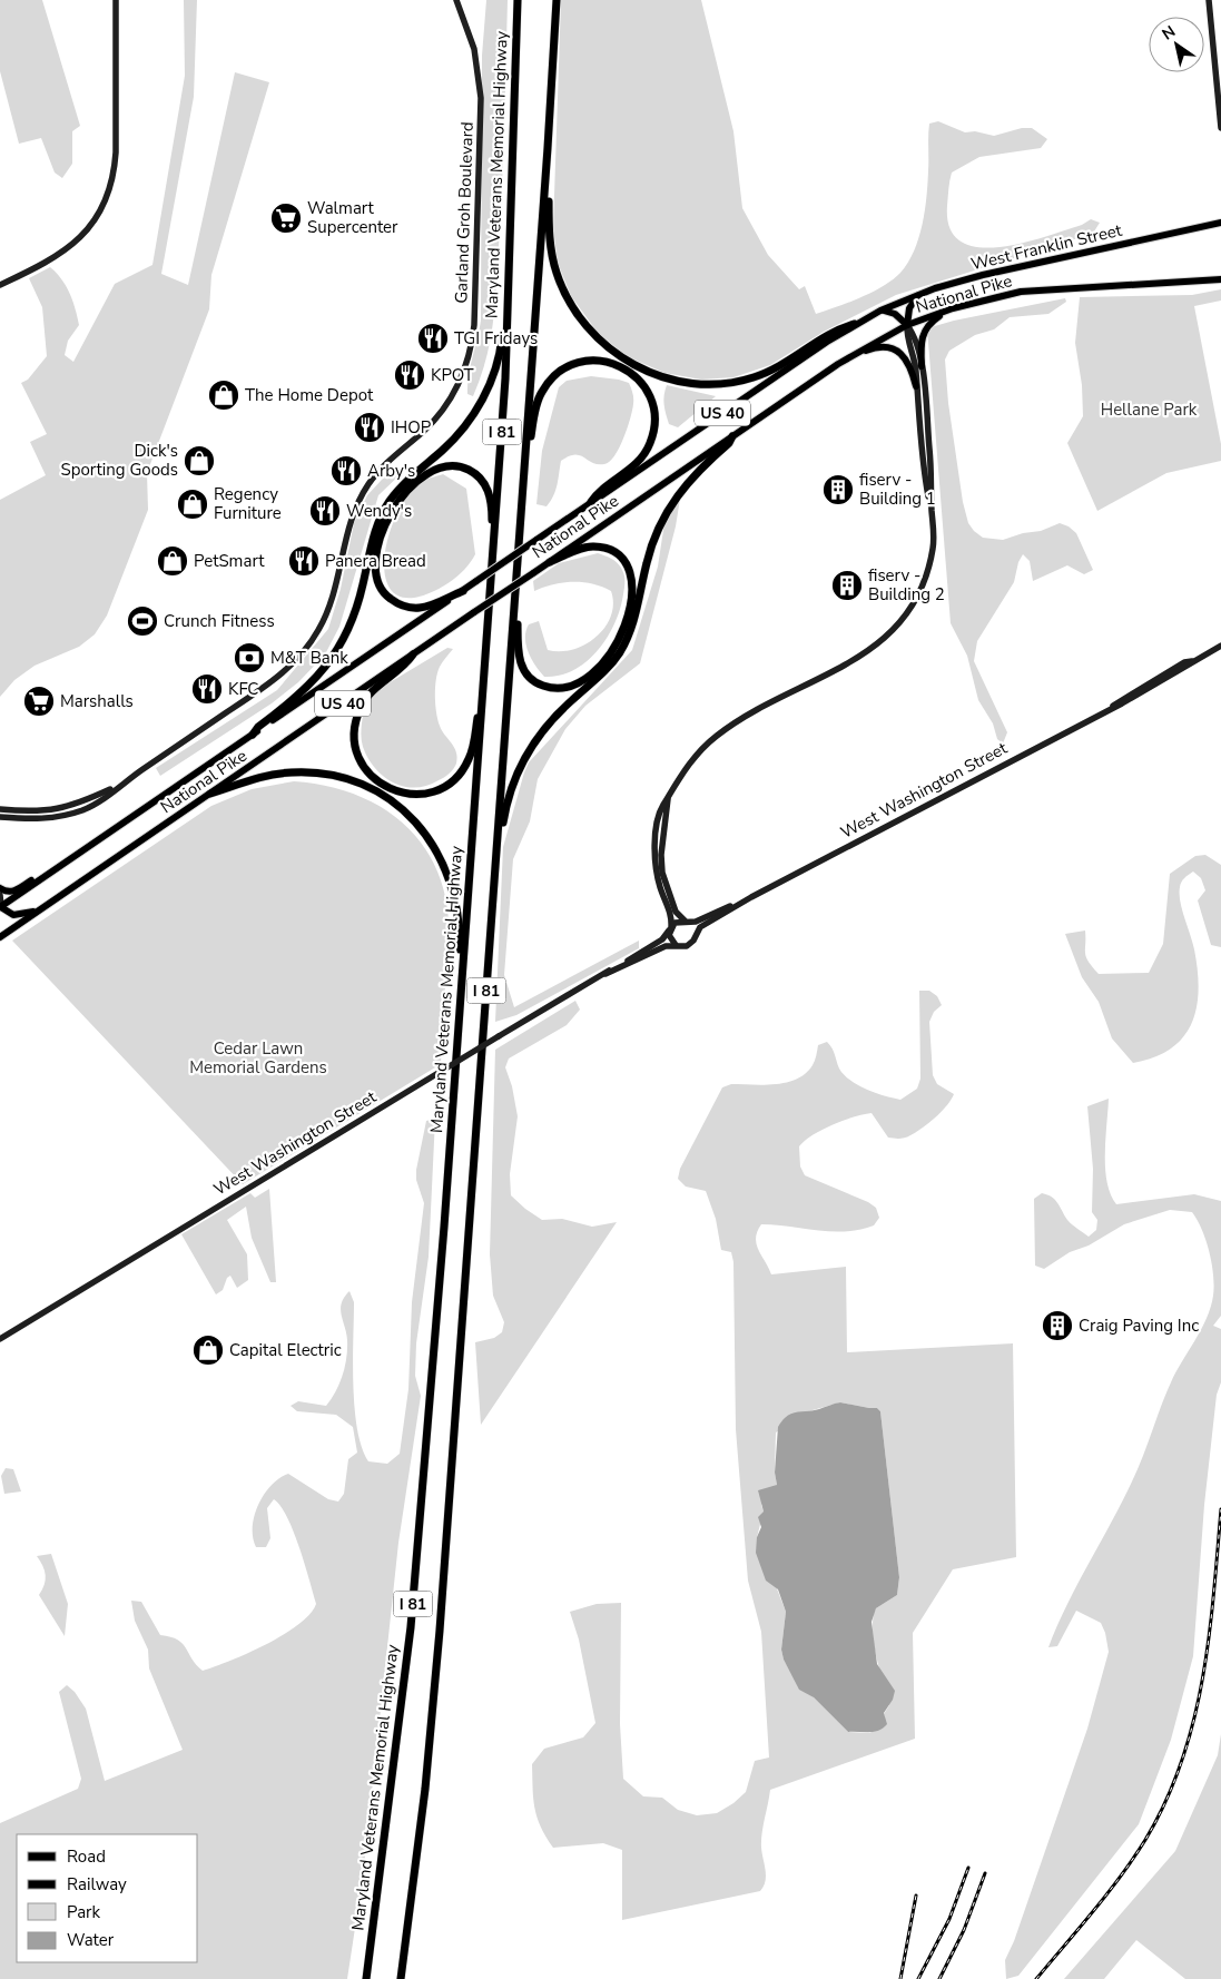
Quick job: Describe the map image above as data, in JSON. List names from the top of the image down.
{
  "streets": {
    "highway": ["Maryland Veterans Memorial Highway", "I 81"],
    "main road": ["West Franklin Street", "National Pike", "US 40"],
    "street": ["Garland Groh Boulevard", "West Washington Street"]
  },
  "crossings": [
    ["West Franklin Street", "National Pike"]
  ],
  "parks": ["Hellane Park", "Cedar Lawn Memorial Gardens"],
  "places": {
    "supermarket": ["Walmart Supercenter", "Marshalls"],
    "restaurant": [
      "TGI Fridays",
      "KPOT",
      "IHOP",
      "Arby's",
      "Wendy's",
      "Panera Bread",
      "KFC"
    ],
    "shop": [
      "The Home Depot",
      "Dick's Sporting Goods",
      "Regency Furniture",
      "PetSmart",
      "Capital Electric"
    ],
    "building": ["fiserv - Building 1", "fiserv - Building 2", "Craig Paving Inc"],
    "sports": ["Crunch Fitness"],
    "bank": ["M&T Bank"]
  },
  "legend": [
    "Road",
    "Railway",
    "Park",
    "Water"
  ],
  "north": "top left"
}
